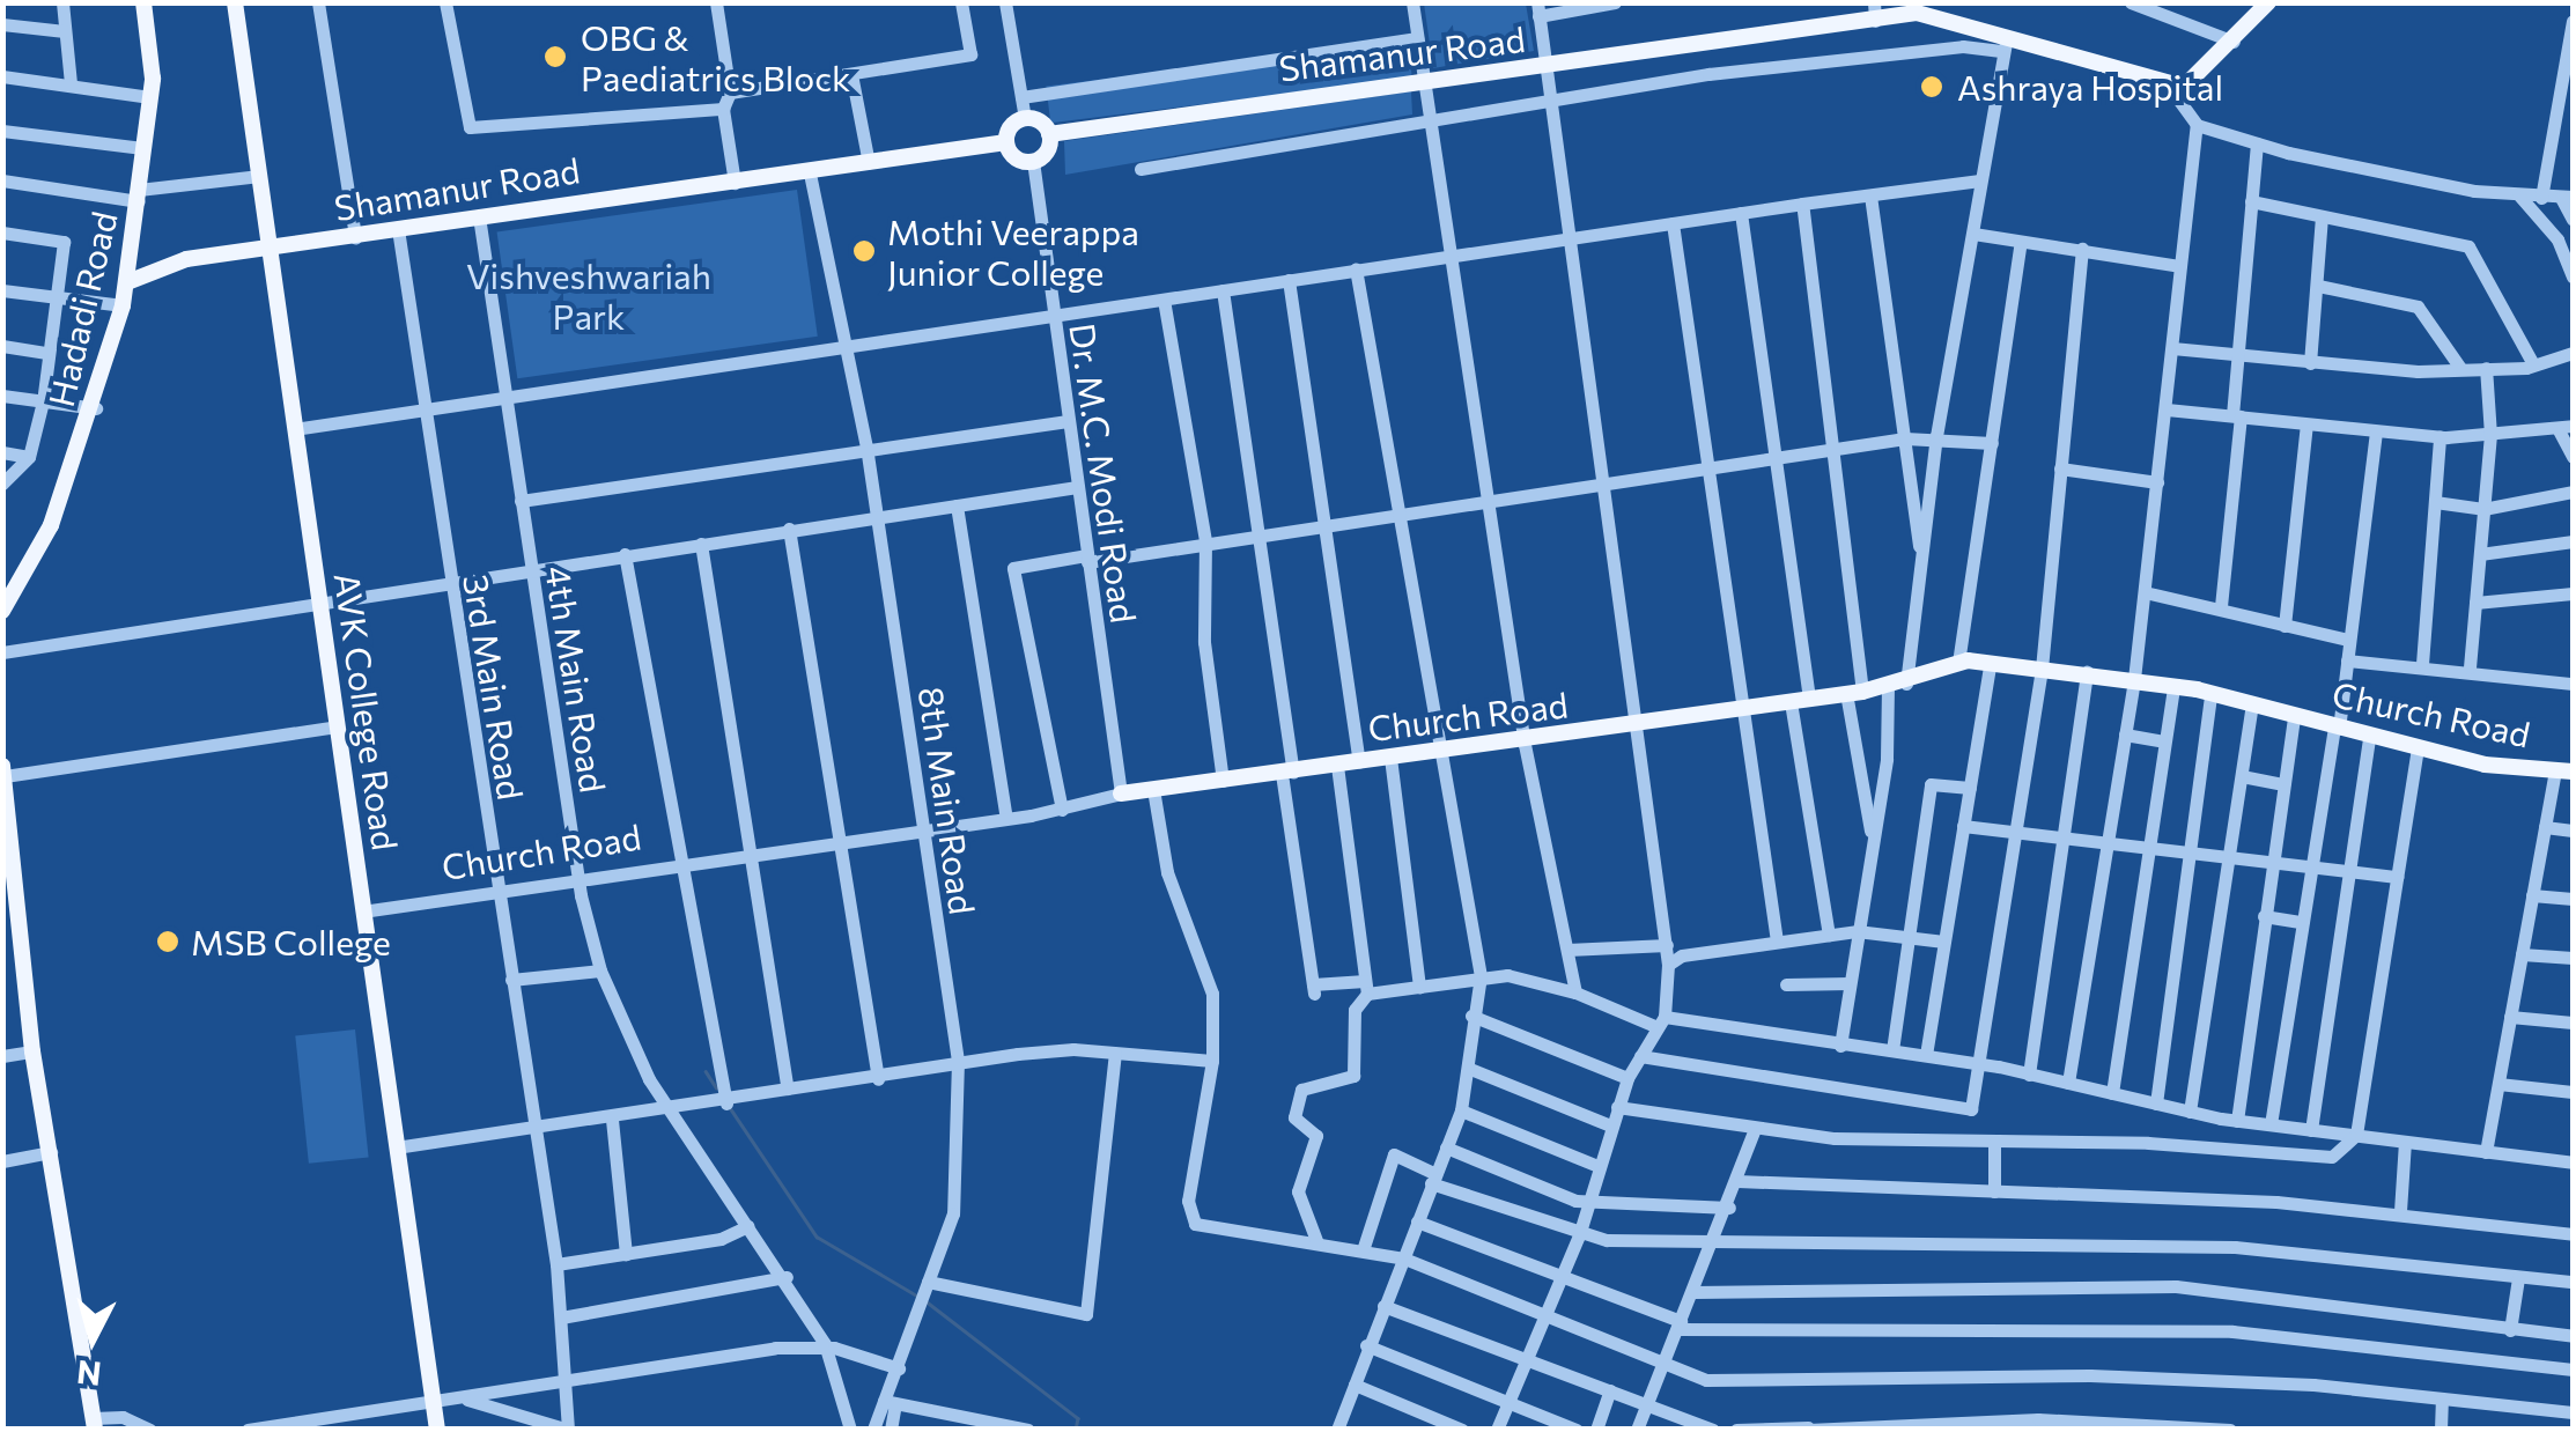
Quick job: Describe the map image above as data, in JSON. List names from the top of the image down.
{
  "streets": {
    "main road": [
      "Shamanur Road",
      "Hadadi Road",
      "AVK College Road",
      "Church Road"
    ],
    "street": [
      "Dr. M.C. Modi Road",
      "4th Main Road",
      "3rd Main Road",
      "8th Main Road"
    ]
  },
  "crossings": [
    ["Shamanur Road", "Hadadi Road"],
    ["Shamanur Road", "4th Main Road"],
    ["Shamanur Road", "3rd Main Road"],
    ["Shamanur Road", "AVK College Road"],
    ["Shamanur Road", "8th Main Road"],
    ["Dr. M.C. Modi Road", "Church Road"],
    ["4th Main Road", "Church Road"],
    ["3rd Main Road", "Church Road"],
    ["AVK College Road", "Church Road"],
    ["Church Road", "8th Main Road"]
  ],
  "parks": ["Vishveshwariah Park"],
  "places": [
    "OBG & Paediatrics Block",
    "Ashraya Hospital",
    "Mothi Veerappa Junior College",
    "MSB College"
  ],
  "north": "bottom"
}
